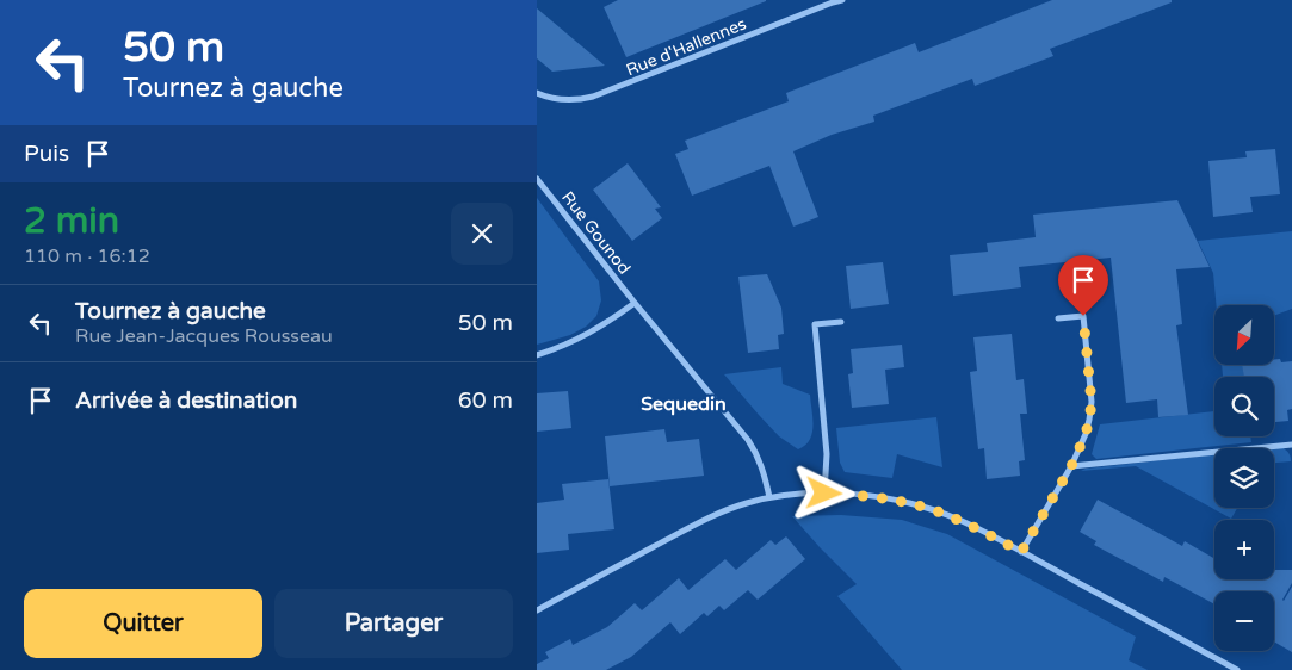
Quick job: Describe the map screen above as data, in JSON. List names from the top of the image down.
{
  "streets": {
    "street": ["Rue d'Hallennes", "Rue Gounod"]
  },
  "districts": ["Sequedin"],
  "north": "bottom left",
  "page": {
    "turn": ["50 m", "Tournez à gauche"],
    "then": "Puis",
    "heading": ["2 min", "110 m · 16:12"],
    "list": [
      {
        "name": "Tournez à gauche",
        "note": "Rue Jean-Jacques Rousseau",
        "value": "50 m"
      },
      {
        "name": "Arrivée à destination",
        "value": "60 m"
      }
    ],
    "map_buttons": ["+", "−"],
    "buttons": ["Quitter", "Partager"]
  }
}
